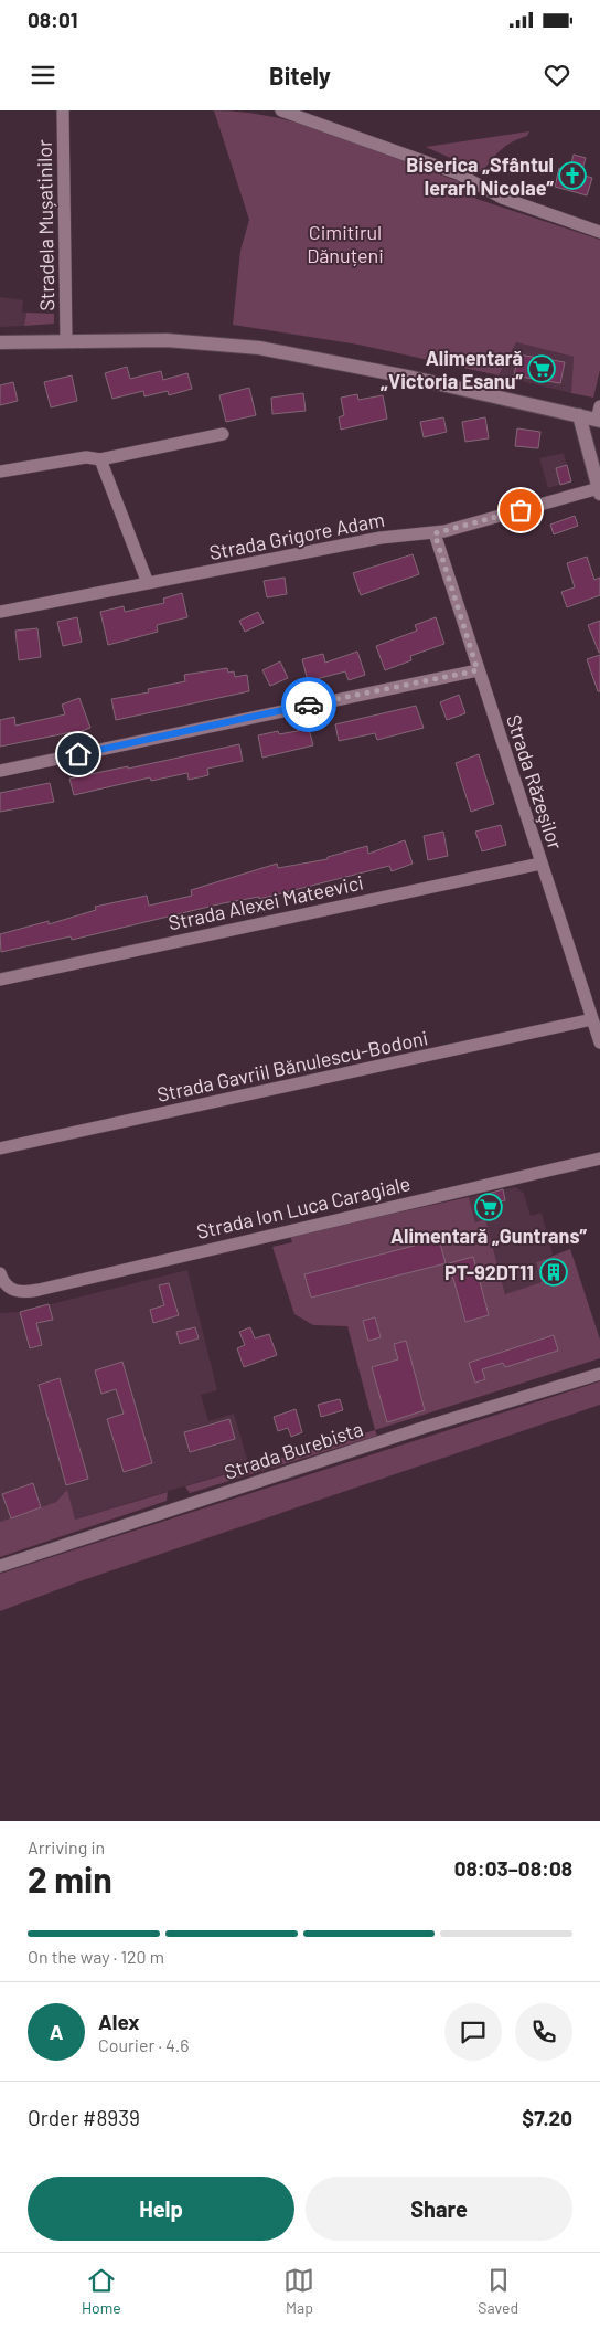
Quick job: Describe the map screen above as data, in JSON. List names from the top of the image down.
{
  "streets": {
    "street": [
      "Stradela Mușatinilor",
      "Strada Grigore Adam",
      "Strada Răzeşilor",
      "Strada Alexei Mateevici",
      "Strada Gavriil Bănulescu-Bodoni",
      "Strada Ion Luca Caragiale",
      "Strada Burebista"
    ]
  },
  "crossings": [
    ["Strada Grigore Adam", "Strada Răzeşilor"],
    ["Strada Răzeşilor", "Strada Alexei Mateevici"],
    ["Strada Răzeşilor", "Strada Gavriil Bănulescu-Bodoni"]
  ],
  "parks": ["Cimitirul Dănuțeni"],
  "places": {
    "church": ["Biserica „Sfântul Ierarh Nicolae”"],
    "supermarket": ["Alimentară „Victoria Esanu”", "Alimentară „Guntrans”"],
    "building": ["PT-92DT11"]
  },
  "page": {
    "status": "08:01",
    "header": "Bitely",
    "heading": ["2 min", "Arriving in", "08:03–08:08"],
    "panel": [
      "Alex",
      "Courier · 4.6",
      "Order #8939",
      "$7.20"
    ],
    "bar": "On the way · 120 m",
    "round": "A",
    "buttons": ["Help", "Share"],
    "tabs": ["Home", "Map", "Saved"]
  }
}
